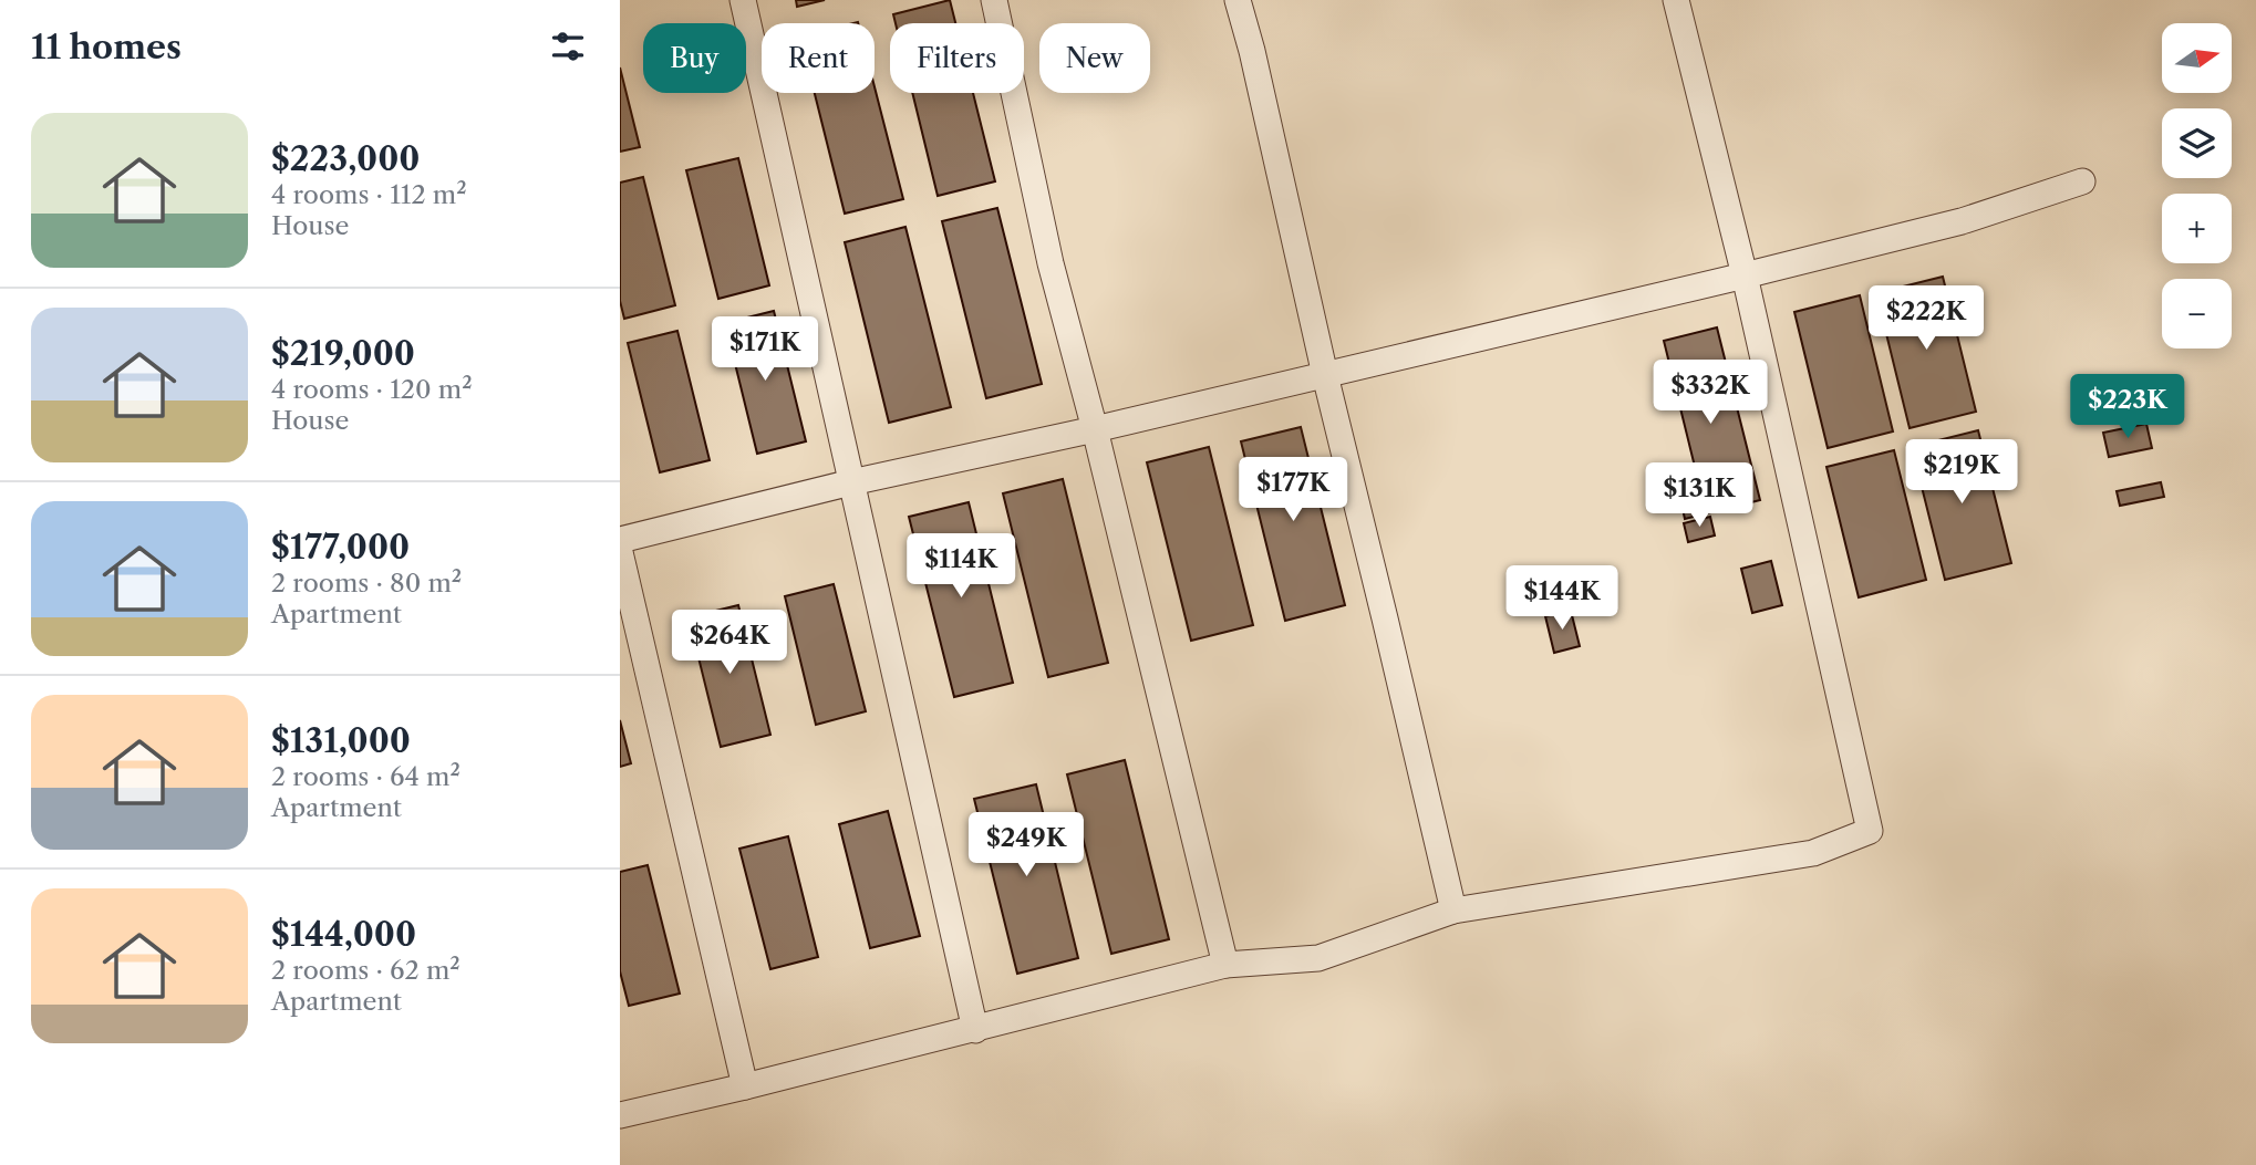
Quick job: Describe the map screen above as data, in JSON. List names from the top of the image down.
{
  "north": "right",
  "page": {
    "heading": "11 homes",
    "map_buttons": ["+", "−"],
    "chip": [
      "Buy",
      "Rent",
      "Filters",
      "New"
    ],
    "list": [
      {
        "name": "$223,000",
        "note": "4 rooms · 112 m² · House"
      },
      {
        "name": "$219,000",
        "note": "4 rooms · 120 m² · House"
      },
      {
        "name": "$177,000",
        "note": "2 rooms · 80 m² · Apartment"
      },
      {
        "name": "$131,000",
        "note": "2 rooms · 64 m² · Apartment"
      },
      {
        "name": "$144,000",
        "note": "2 rooms · 62 m² · Apartment"
      }
    ],
    "price": [
      "$222K",
      "$171K",
      "$332K",
      "$223K",
      "$219K",
      "$177K",
      "$131K",
      "$114K",
      "$144K",
      "$264K",
      "$249K"
    ]
  }
}
